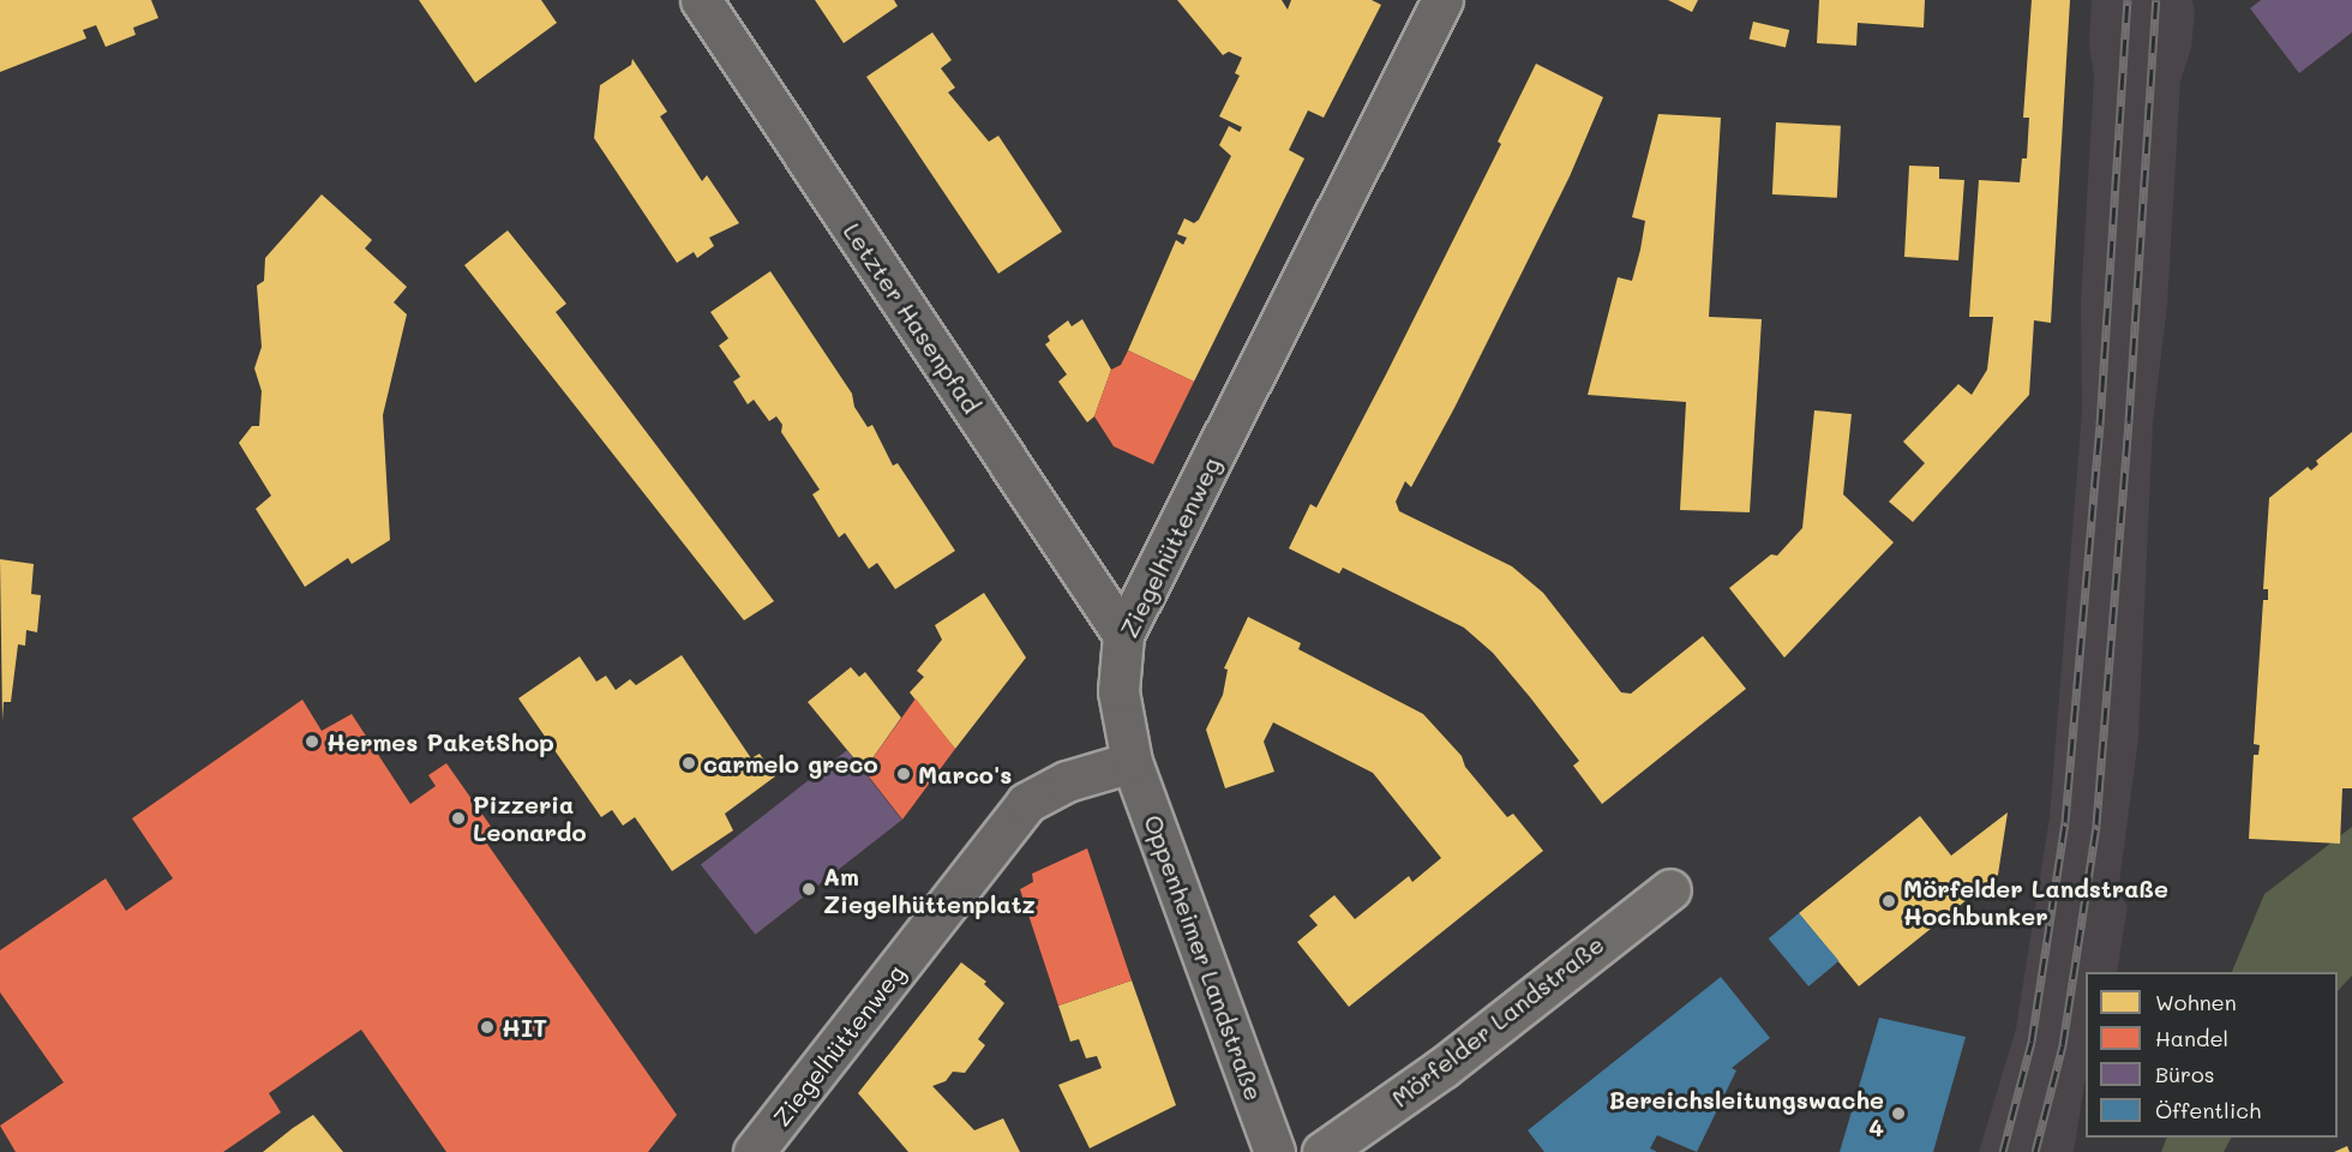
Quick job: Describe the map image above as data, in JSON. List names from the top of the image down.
{
  "streets": {
    "main road": ["Mörfelder Landstraße"],
    "street": ["Letzter Hasenpfad", "Ziegelhüttenweg", "Oppenheimer Landstraße"]
  },
  "crossings": [
    ["Letzter Hasenpfad", "Ziegelhüttenweg"],
    ["Ziegelhüttenweg", "Oppenheimer Landstraße"]
  ],
  "places": [
    "Hermes PaketShop",
    "carmelo greco",
    "Marco's",
    "Pizzeria Leonardo",
    "Am Ziegelhüttenplatz",
    "Mörfelder Landstraße Hochbunker",
    "HIT",
    "Bereichsleitungswache 4"
  ],
  "legend": [
    "Wohnen",
    "Handel",
    "Büros",
    "Öffentlich"
  ]
}
